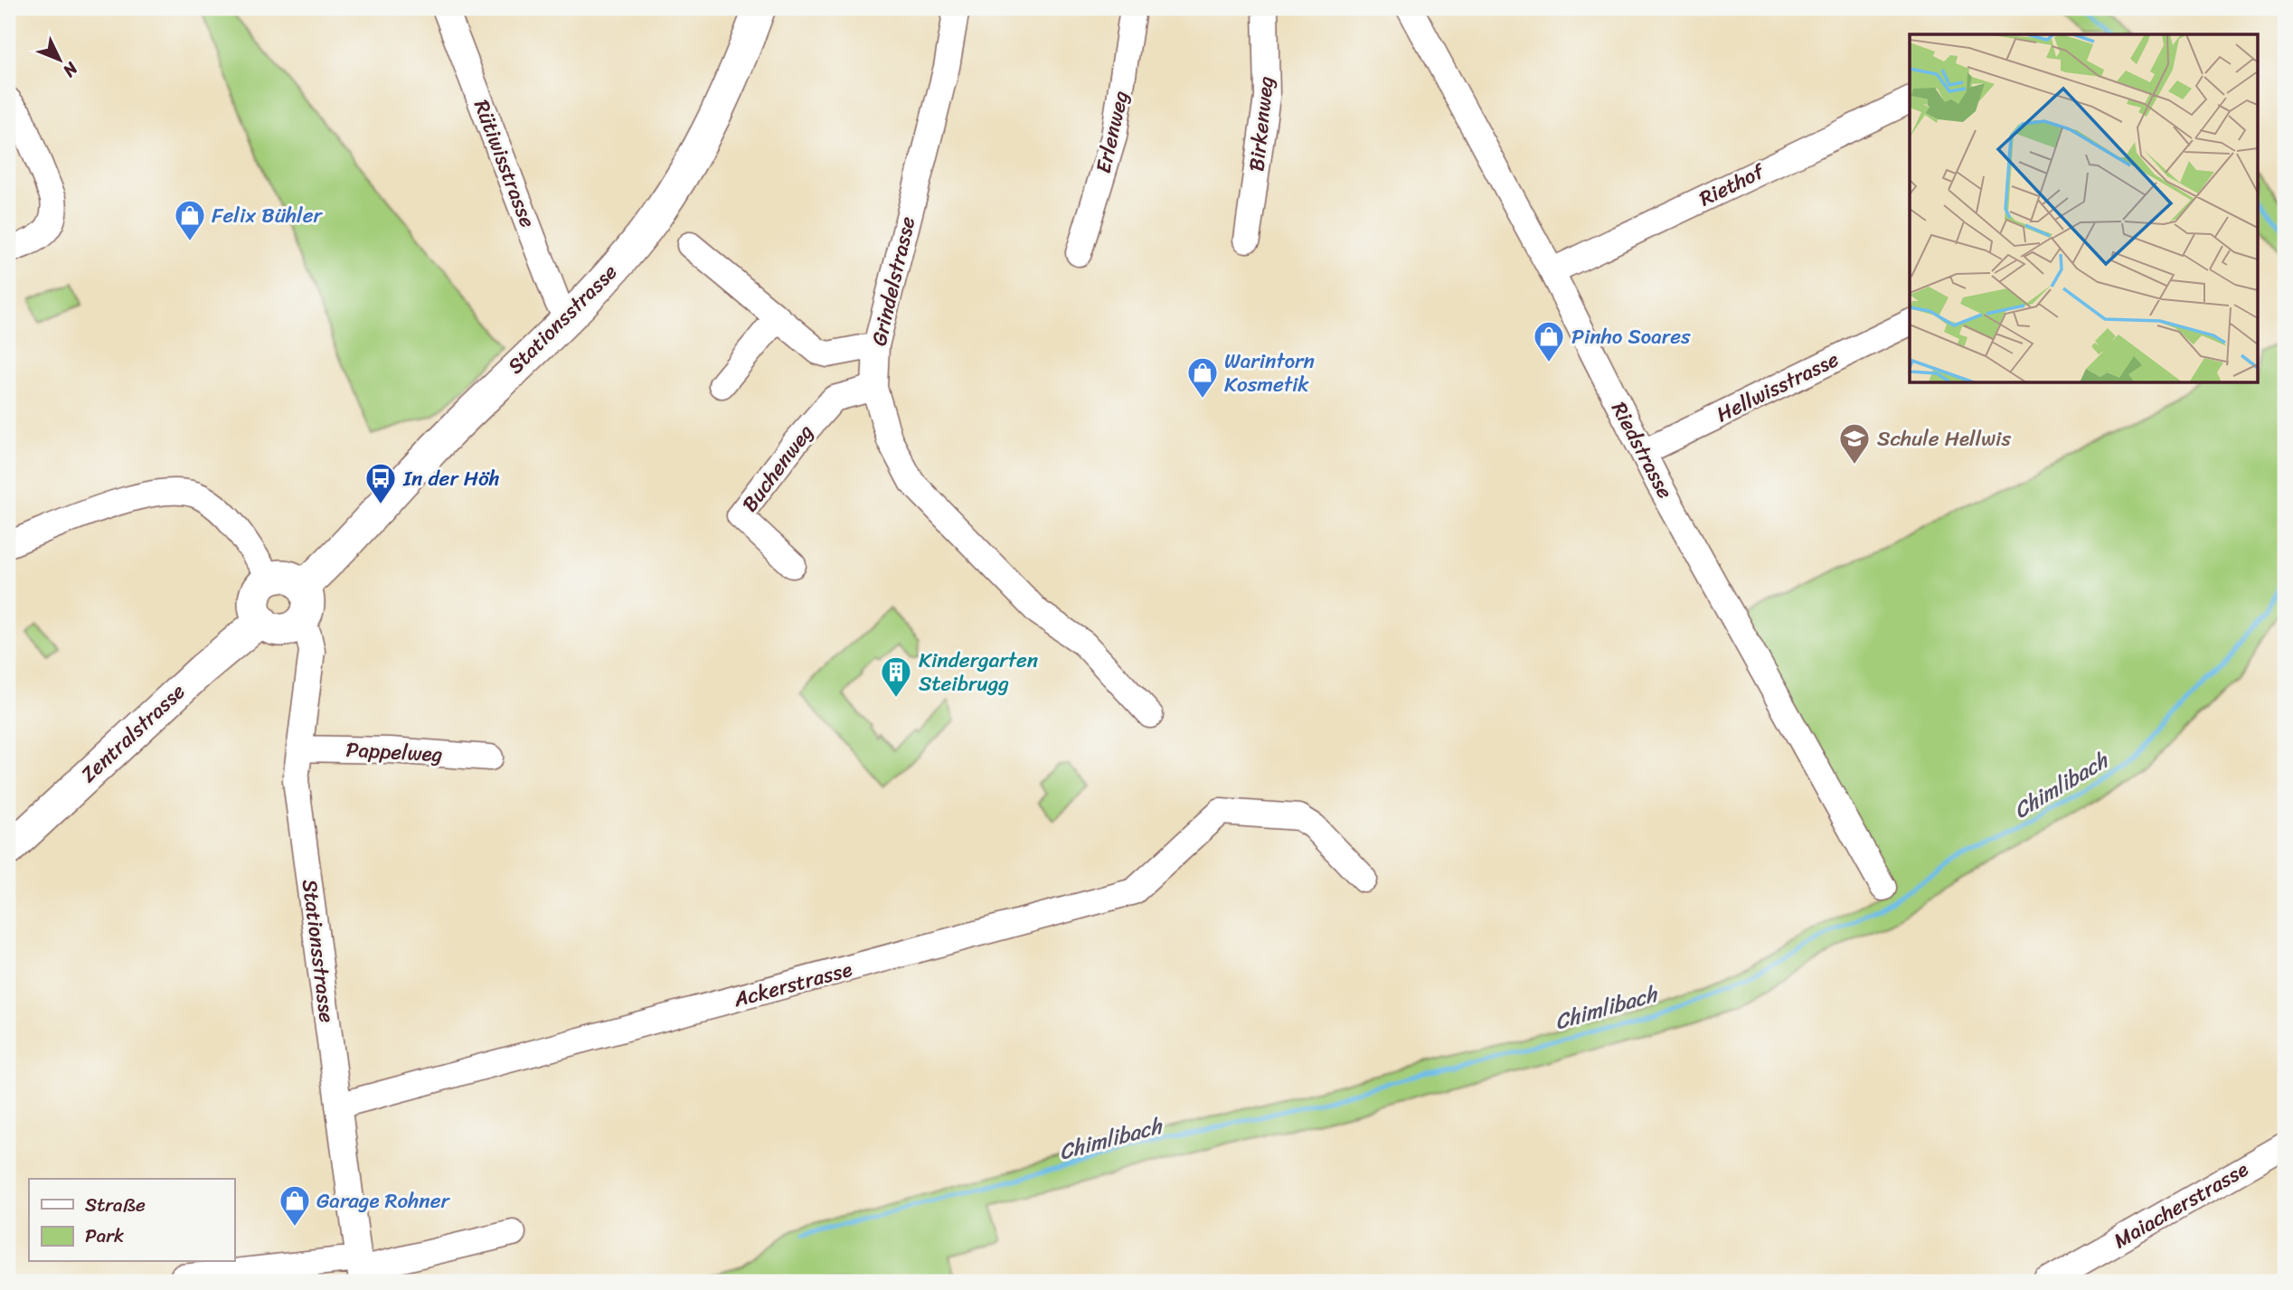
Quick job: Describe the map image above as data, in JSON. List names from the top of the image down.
{
  "streets": {
    "main road": ["Stationsstrasse", "Zentralstrasse"],
    "street": [
      "Birkenweg",
      "Erlenweg",
      "Rütiwisstrasse",
      "Riethof",
      "Grindelstrasse",
      "Hellwisstrasse",
      "Riedstrasse",
      "Buchenweg",
      "Pappelweg",
      "Ackerstrasse",
      "Maiacherstrasse"
    ]
  },
  "crossings": [
    ["Rütiwisstrasse", "Stationsstrasse"],
    ["Riethof", "Riedstrasse"],
    ["Grindelstrasse", "Buchenweg"],
    ["Stationsstrasse", "Zentralstrasse"],
    ["Stationsstrasse", "Pappelweg"],
    ["Stationsstrasse", "Ackerstrasse"],
    ["Hellwisstrasse", "Riedstrasse"]
  ],
  "water": ["Chimlibach"],
  "places": {
    "shop": [
      "Felix Bühler",
      "Pinho Soares",
      "Warintorn Kosmetik",
      "Garage Rohner"
    ],
    "school or university": ["Schule Hellwis"],
    "bus stop": ["In der Höh"],
    "building": ["Kindergarten Steibrugg"]
  },
  "legend": ["Straße", "Park"],
  "north": "bottom right"
}
